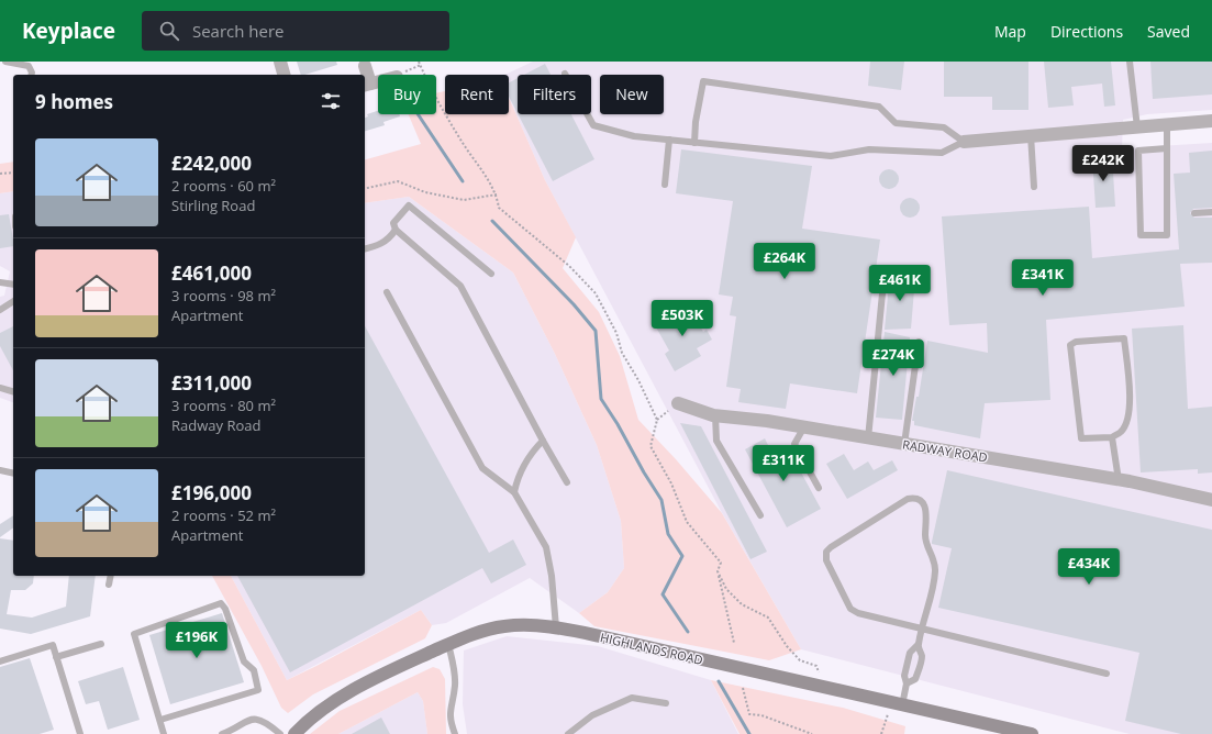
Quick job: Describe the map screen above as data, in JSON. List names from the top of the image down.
{
  "streets": {
    "street": ["RADWAY ROAD", "HIGHLANDS ROAD"]
  },
  "page": {
    "header": "Keyplace",
    "search": "Search here",
    "nav": ["Map", "Directions", "Saved"],
    "chip": [
      "Buy",
      "Rent",
      "Filters",
      "New"
    ],
    "heading": "9 homes",
    "list": [
      {
        "name": "£242,000",
        "note": "2 rooms · 60 m² · Stirling Road"
      },
      {
        "name": "£461,000",
        "note": "3 rooms · 98 m² · Apartment"
      },
      {
        "name": "£311,000",
        "note": "3 rooms · 80 m² · Radway Road"
      },
      {
        "name": "£196,000",
        "note": "2 rooms · 52 m² · Apartment"
      }
    ],
    "price": [
      "£242K",
      "£264K",
      "£341K",
      "£461K",
      "£503K",
      "£274K",
      "£311K",
      "£434K",
      "£196K"
    ]
  }
}
